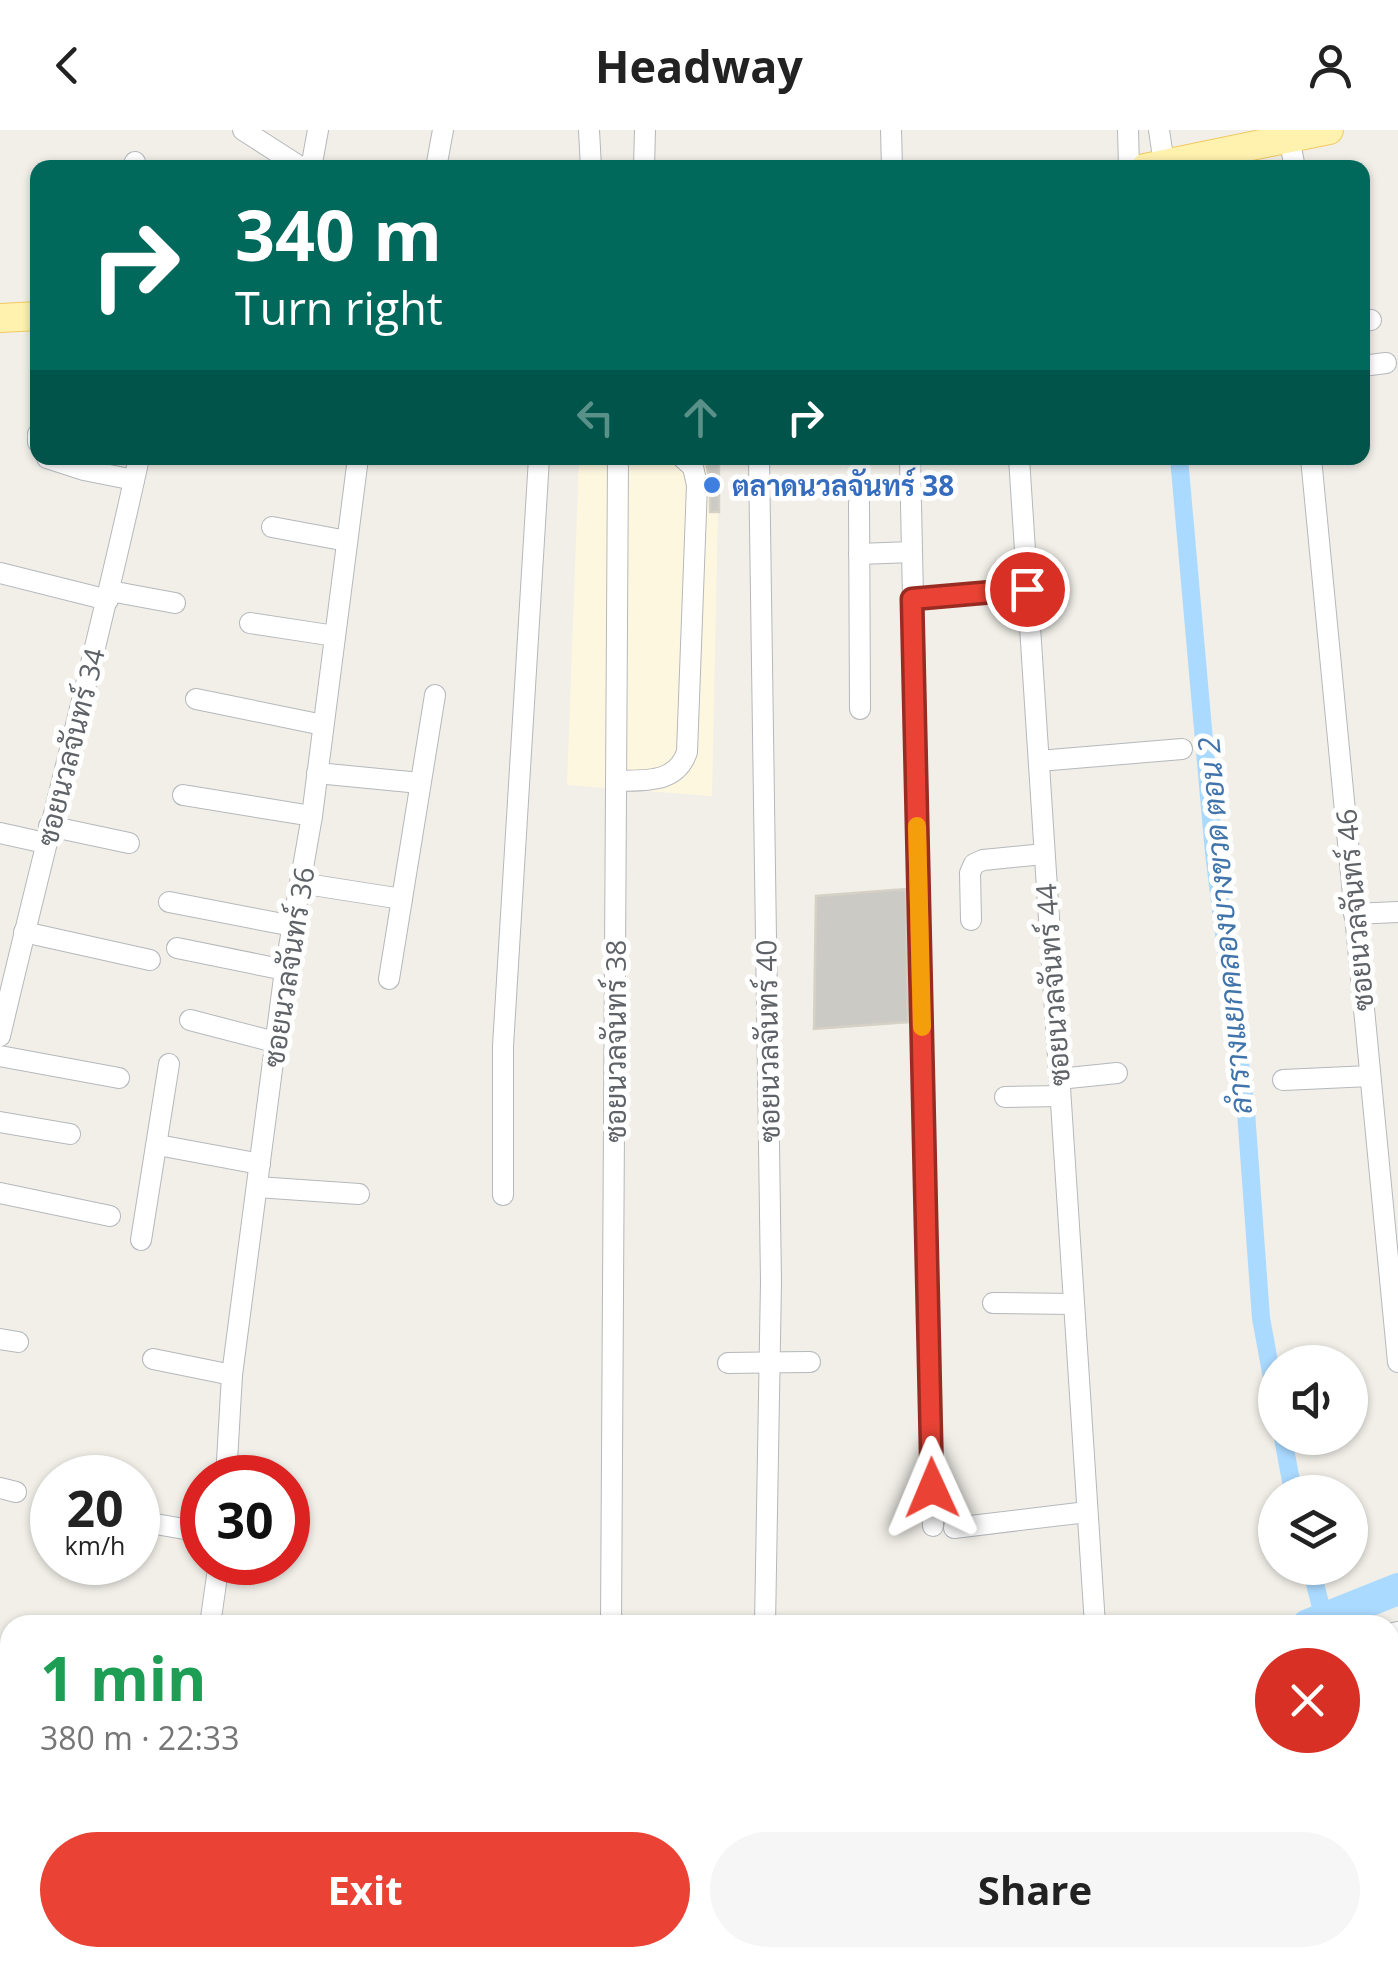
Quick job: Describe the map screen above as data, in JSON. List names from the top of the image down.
{
  "streets": {
    "street": [
      "ซอยนวลจันทร์ 34",
      "ซอยนวลจันทร์ 46",
      "ซอยนวลจันทร์ 36",
      "ซอยนวลจันทร์ 44",
      "ซอยนวลจันทร์ 38",
      "ซอยนวลจันทร์ 40"
    ]
  },
  "water": ["ลำรางแยกคลองบางขวด ตอน 2"],
  "places": ["ตลาดนวลจันทร์ 38"],
  "page": {
    "header": "Headway",
    "turn": ["340 m", "Turn right"],
    "speed": "20 km/h",
    "limit": "30",
    "heading": ["1 min", "380 m · 22:33"],
    "buttons": ["Exit", "Share"]
  }
}
